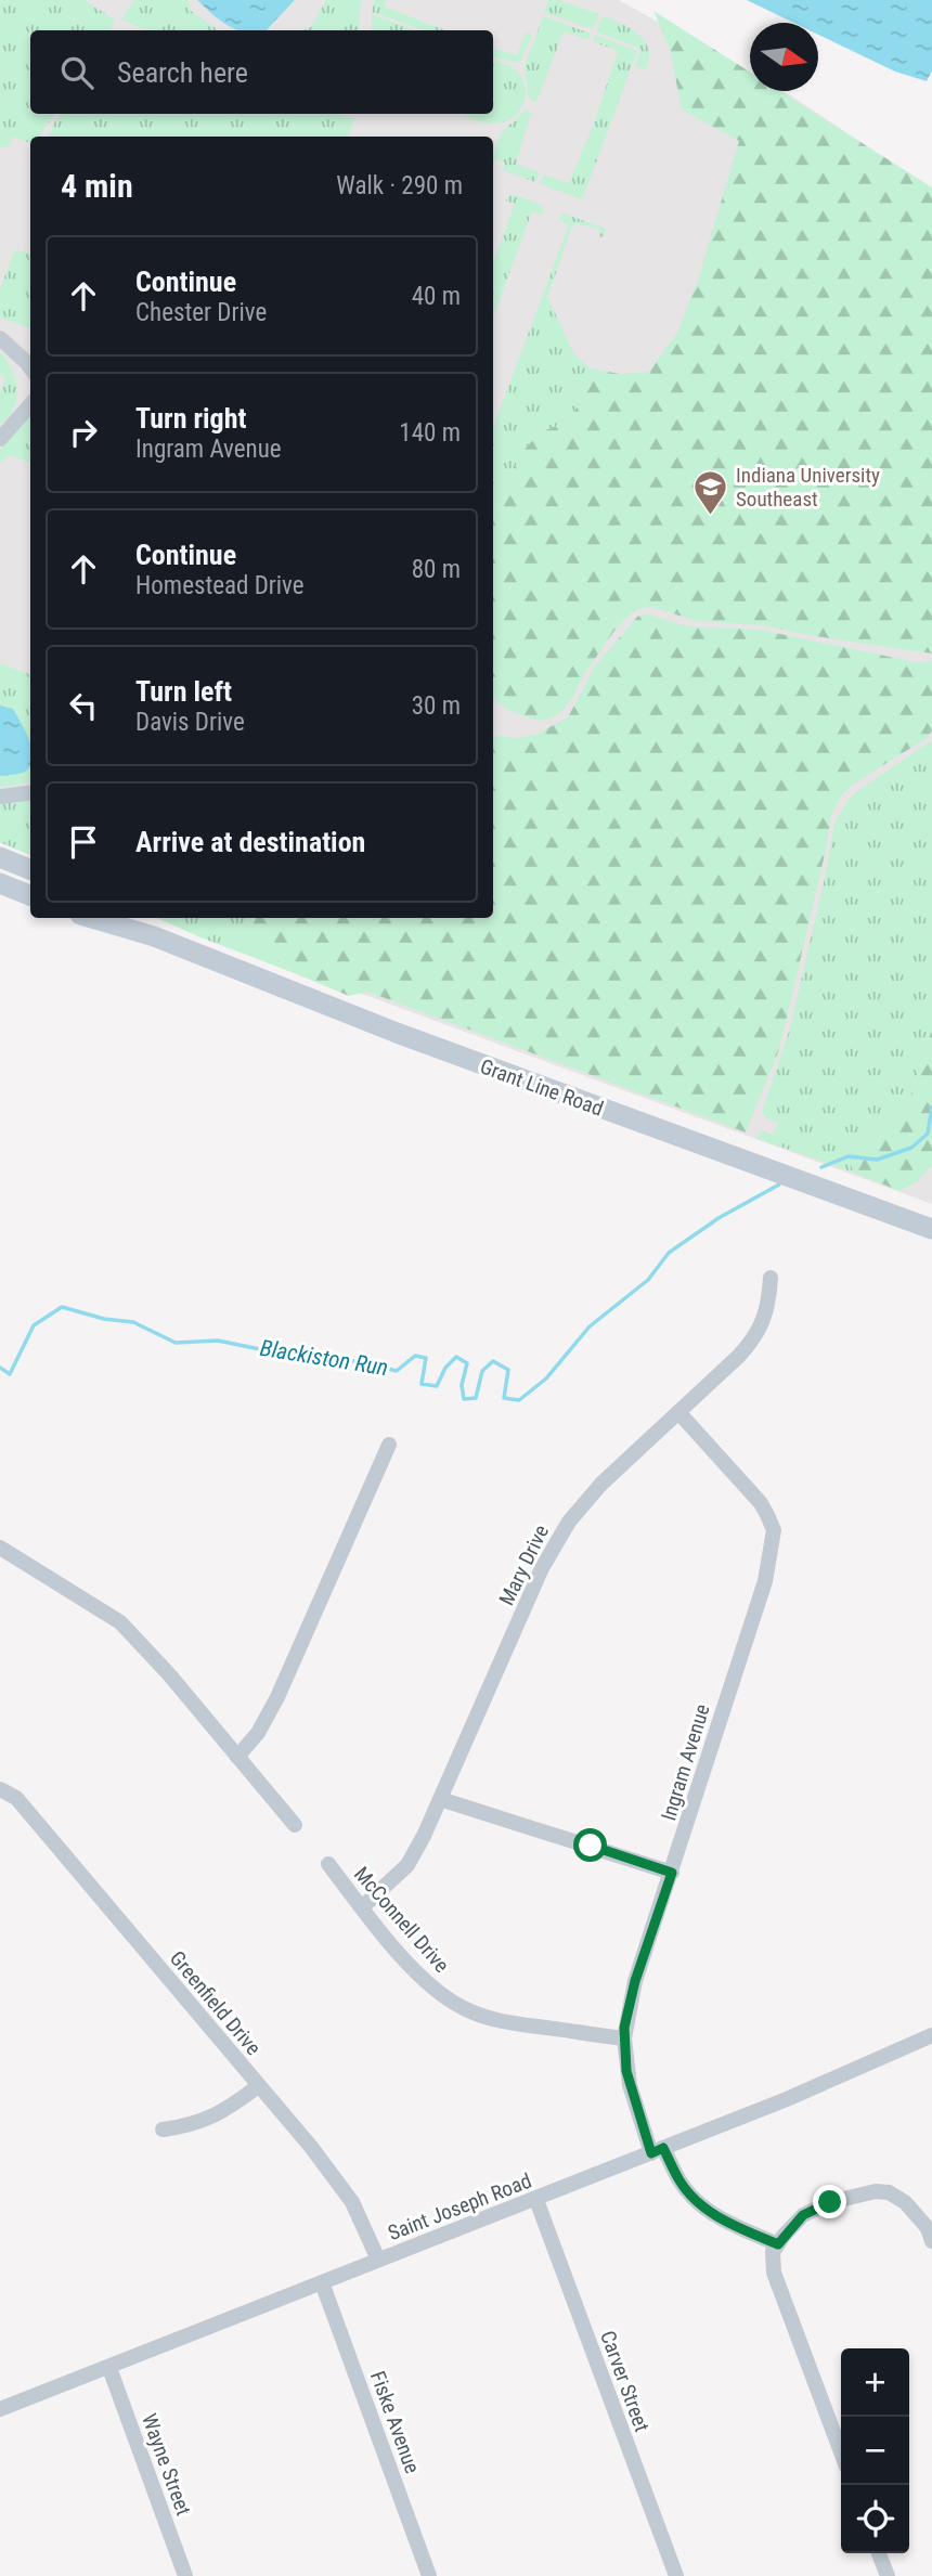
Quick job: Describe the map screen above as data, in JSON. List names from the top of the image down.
{
  "streets": {
    "main road": ["Grant Line Road"],
    "street": [
      "Mary Drive",
      "Ingram Avenue",
      "McConnell Drive",
      "Greenfield Drive",
      "Saint Joseph Road",
      "Carver Street",
      "Fiske Avenue",
      "Wayne Street"
    ]
  },
  "crossings": [
    ["Mary Drive", "Ingram Avenue"],
    ["Mary Drive", "McConnell Drive"],
    ["Ingram Avenue", "McConnell Drive"],
    ["Ingram Avenue", "Saint Joseph Road"],
    ["Greenfield Drive", "Saint Joseph Road"],
    ["Saint Joseph Road", "Carver Street"],
    ["Saint Joseph Road", "Fiske Avenue"],
    ["Saint Joseph Road", "Wayne Street"]
  ],
  "water": ["Blackiston Run"],
  "places": {
    "school or university": ["Indiana University Southeast"]
  },
  "north": "right",
  "page": {
    "search": "Search here",
    "heading": ["4 min", "Walk · 290 m"],
    "list": [
      ["Continue", "Chester Drive", "40 m"],
      ["Turn right", "Ingram Avenue", "140 m"],
      ["Continue", "Homestead Drive", "80 m"],
      ["Turn left", "Davis Drive", "30 m"],
      "Arrive at destination"
    ],
    "map_buttons": ["+", "−"]
  }
}
